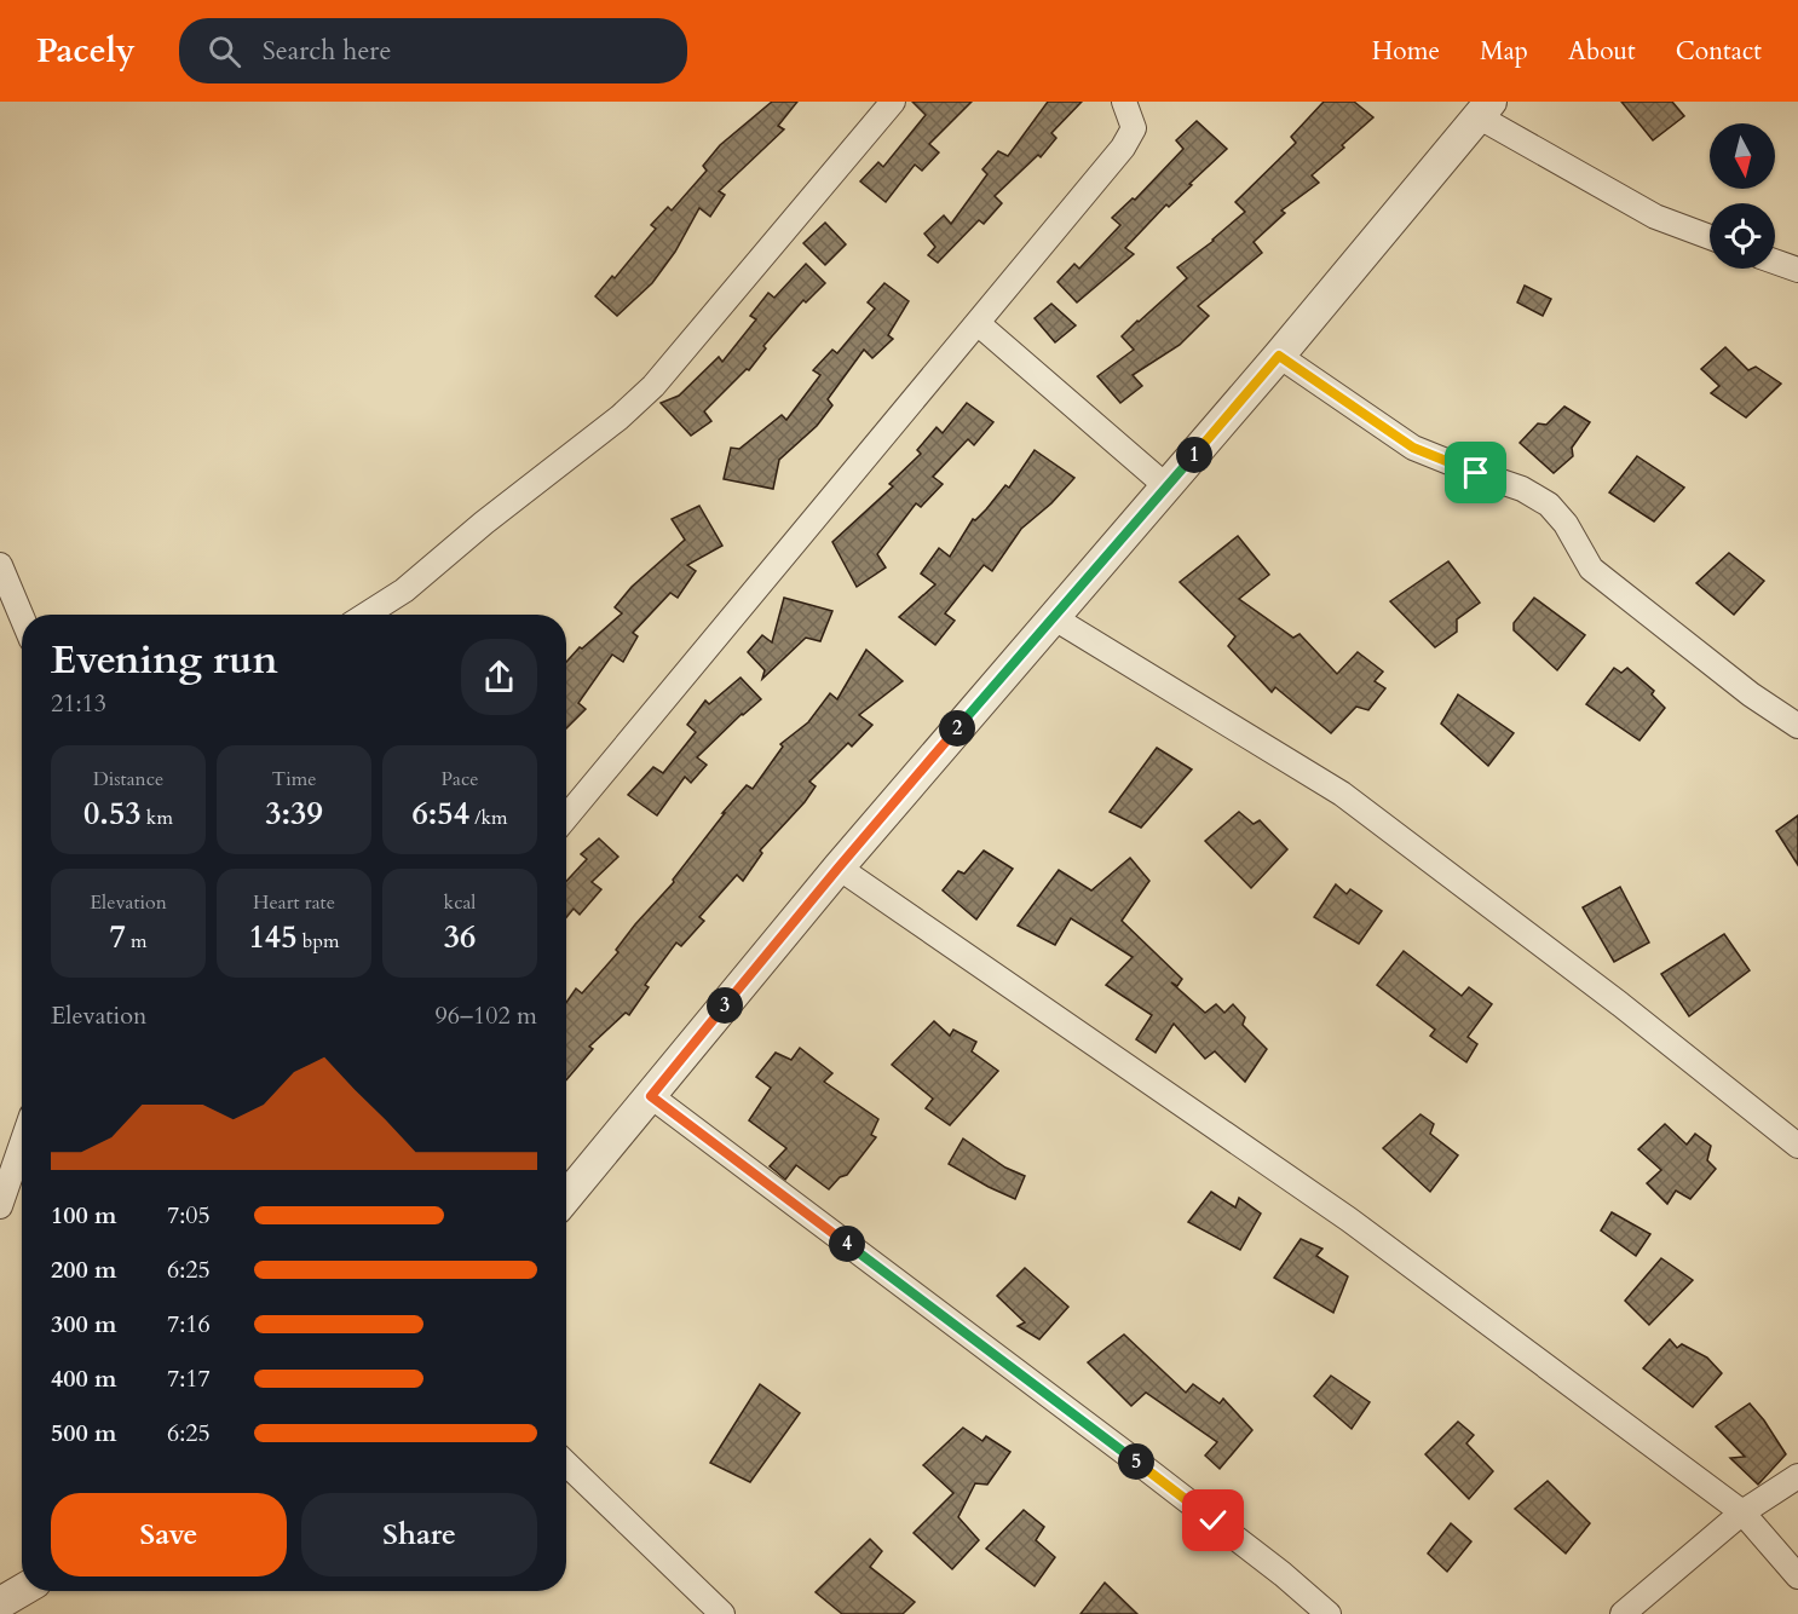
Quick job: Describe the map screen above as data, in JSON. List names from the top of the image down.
{
  "north": "bottom",
  "page": {
    "header": "Pacely",
    "search": "Search here",
    "nav": [
      "Home",
      "Map",
      "About",
      "Contact"
    ],
    "pins": [
      "1",
      "2",
      "3",
      "4",
      "5"
    ],
    "heading": ["Evening run", "21:13"],
    "stats": [
      ["Distance", "0.53 km"],
      ["Time", "3:39"],
      ["Pace", "6:54 /km"],
      ["Elevation", "7 m"],
      ["Heart rate", "145 bpm"],
      ["kcal", "36"]
    ],
    "chart": ["Elevation", "96–102 m"],
    "list": [
      {
        "name": "100 m",
        "note": "7:05"
      },
      {
        "name": "200 m",
        "note": "6:25"
      },
      {
        "name": "300 m",
        "note": "7:16"
      },
      {
        "name": "400 m",
        "note": "7:17"
      },
      {
        "name": "500 m",
        "note": "6:25"
      }
    ],
    "buttons": ["Save", "Share"]
  }
}
